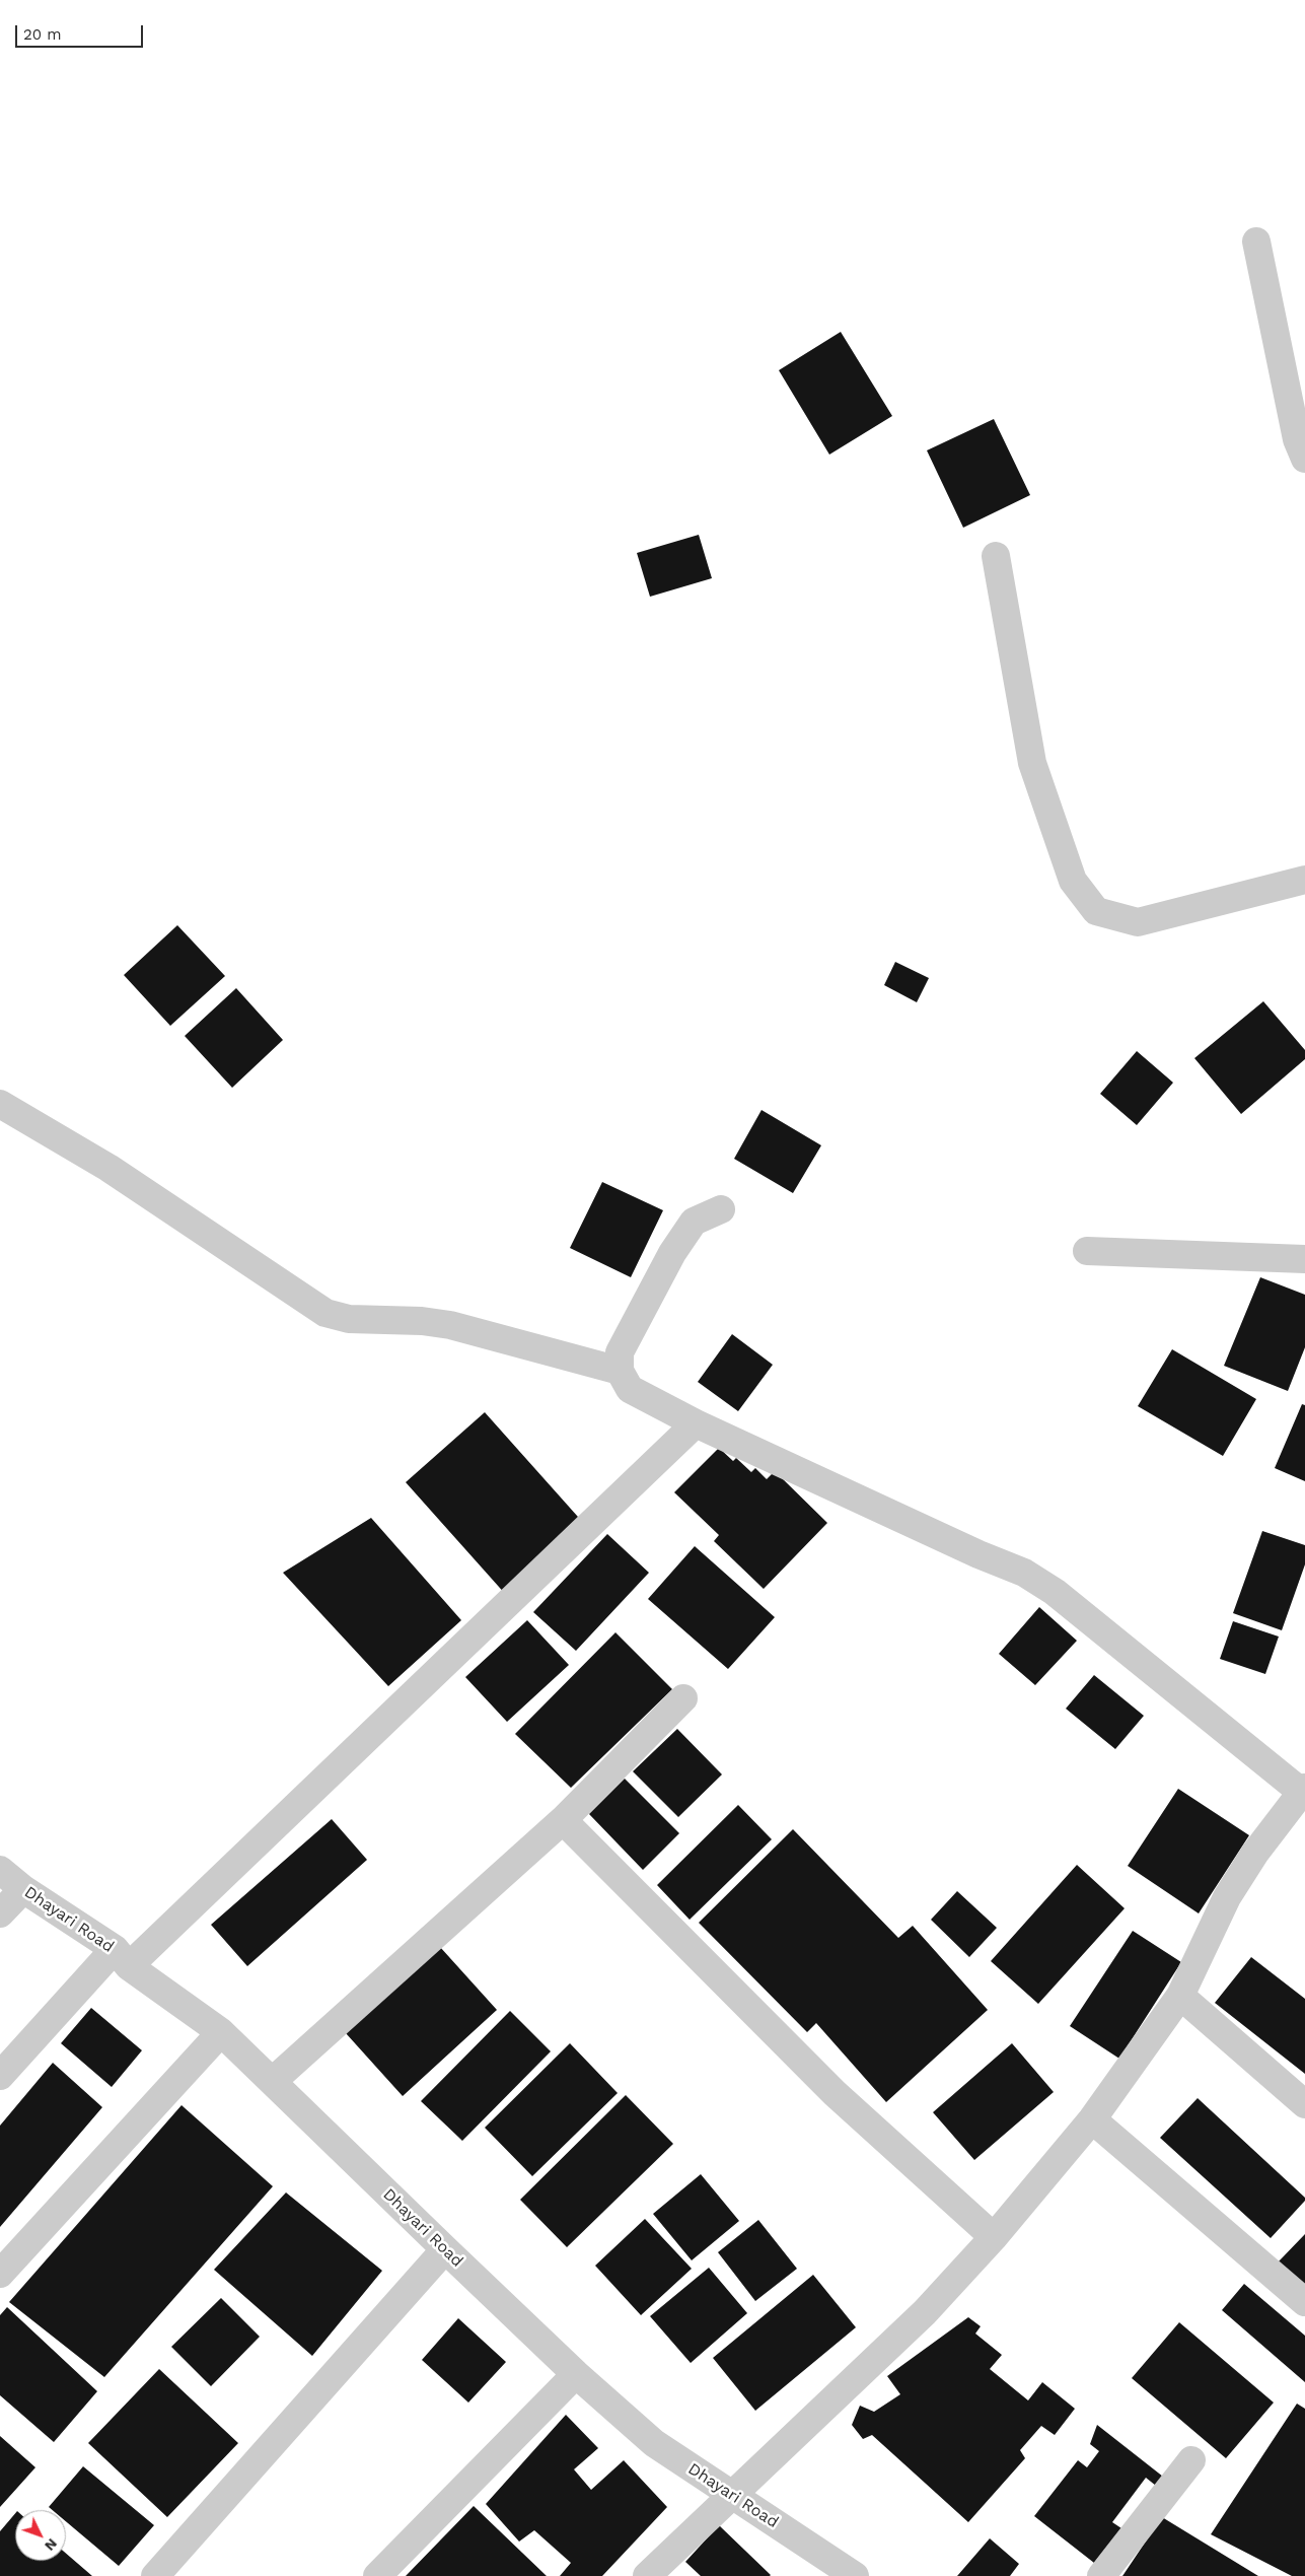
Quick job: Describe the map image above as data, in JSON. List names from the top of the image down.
{
  "streets": {
    "street": ["Dhayari Road"]
  },
  "scale_bar": "20 m",
  "north": "bottom right"
}
